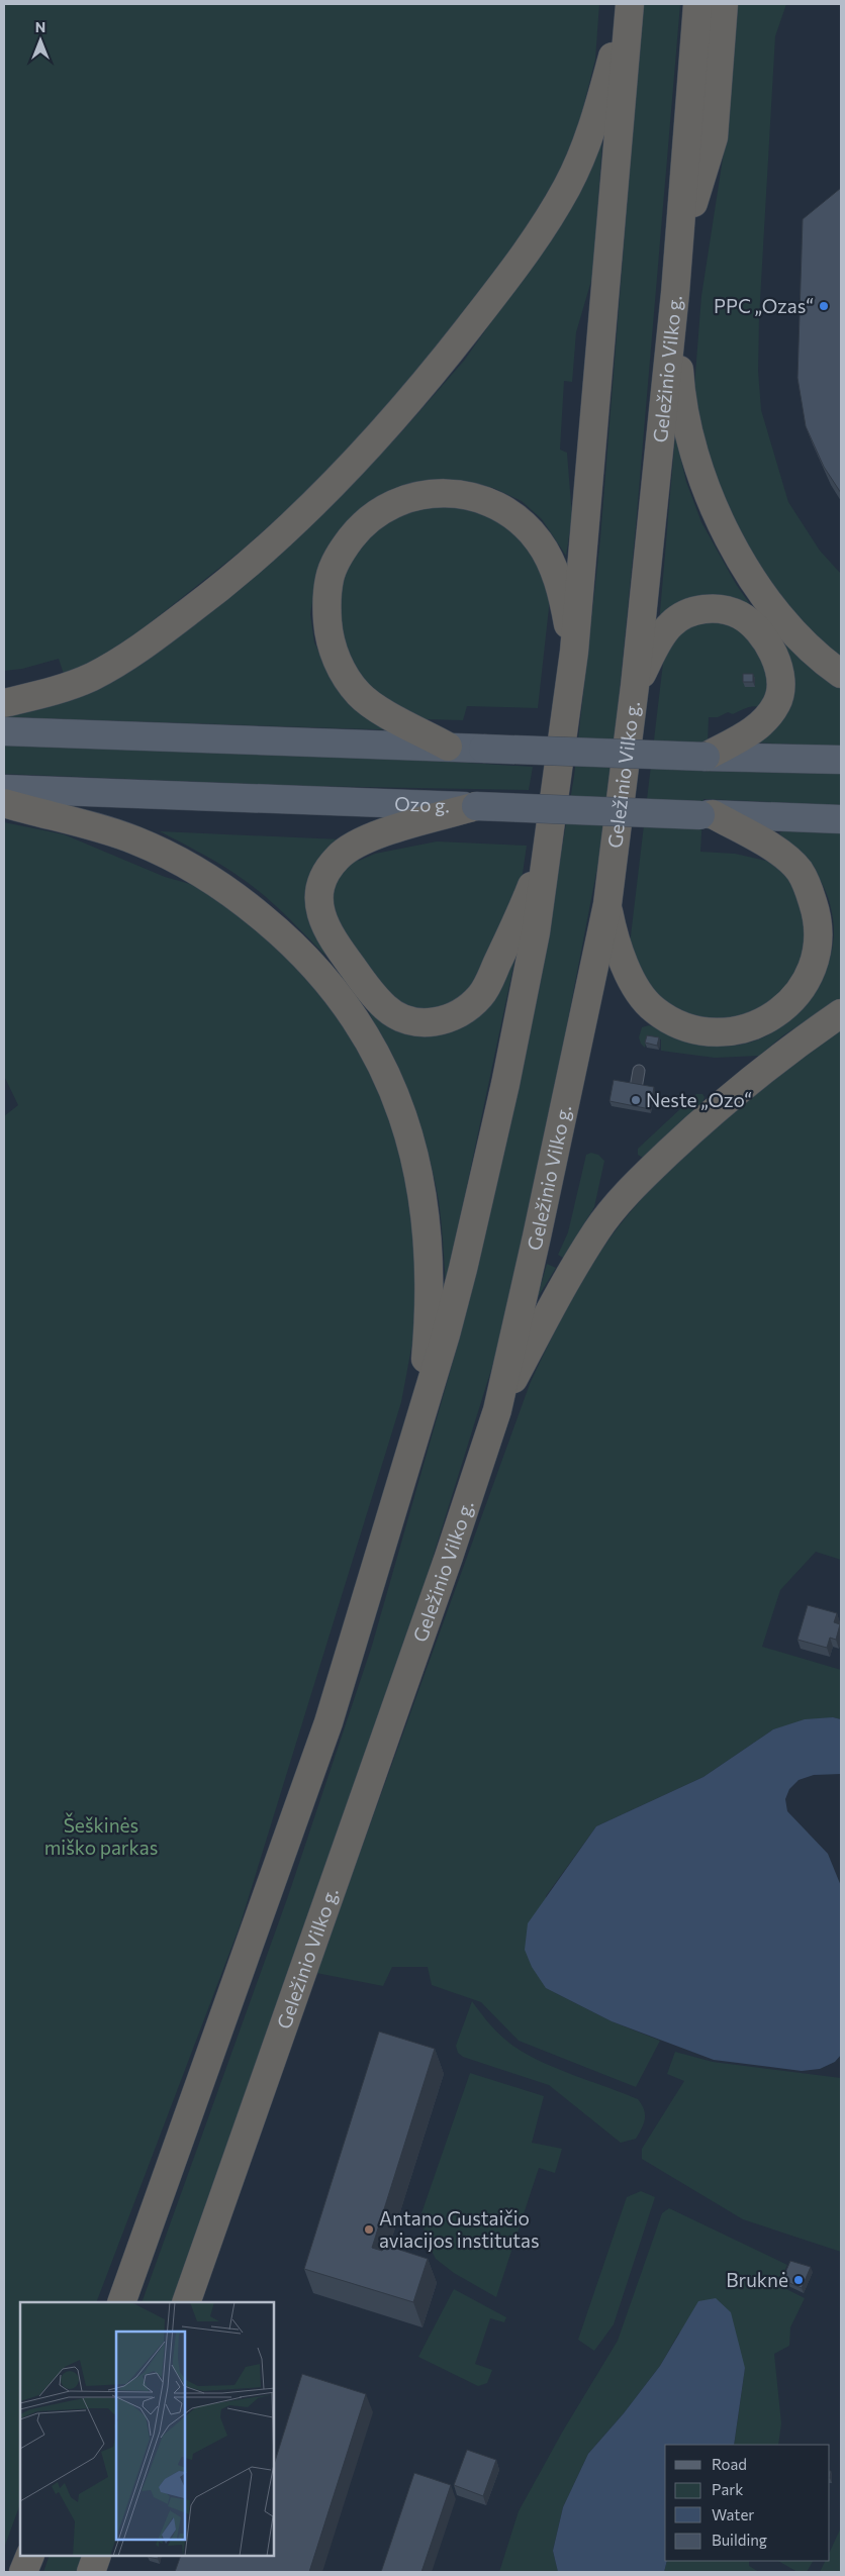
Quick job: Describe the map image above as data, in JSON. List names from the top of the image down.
{
  "streets": {
    "highway": ["Geležinio Vilko g."],
    "main road": ["Ozo g."]
  },
  "parks": ["Šeškinės miško parkas"],
  "places": [
    "PPC „Ozas“",
    "Neste „Ozo“",
    "Antano Gustaičio aviacijos institutas",
    "Bruknė"
  ],
  "legend": [
    "Road",
    "Park",
    "Water",
    "Building"
  ],
  "north": "top"
}
